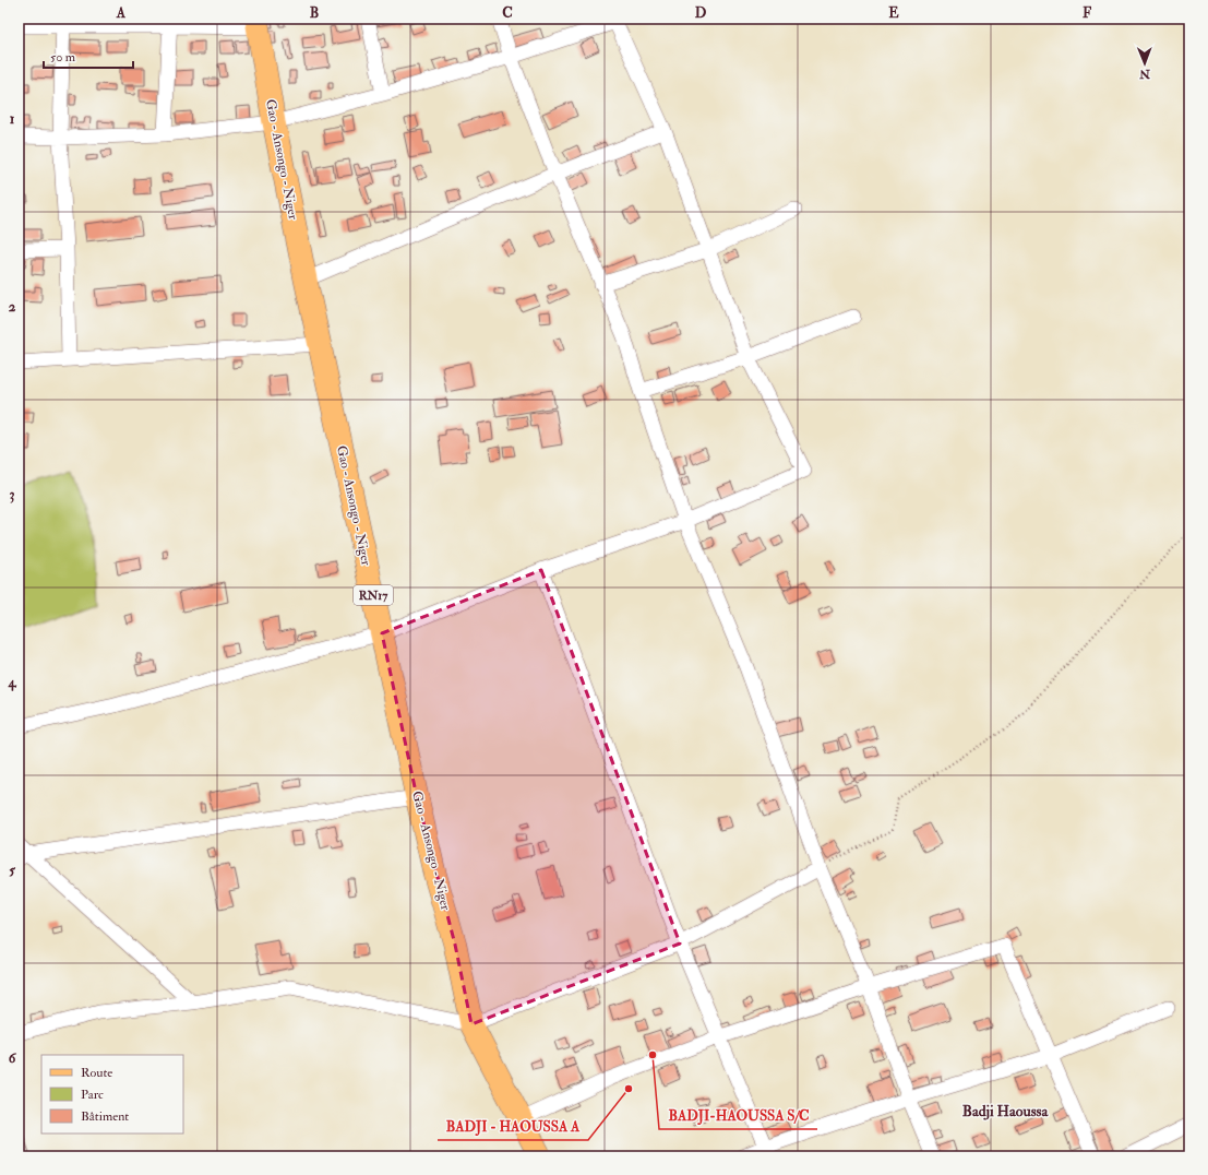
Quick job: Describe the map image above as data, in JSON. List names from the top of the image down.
{
  "streets": {
    "main road": ["Gao - Ansongo - Niger", "RN17"]
  },
  "districts": ["Badji Haoussa"],
  "places": ["BADJI-HAOUSSA S/C", "BADJI - HAOUSSA A"],
  "legend": ["Route", "Parc", "Bâtiment"],
  "scale_bar": "50 m",
  "north": "bottom",
  "grid": {
    "columns": [
      "A",
      "B",
      "C",
      "D",
      "E",
      "F"
    ],
    "rows": [
      "1",
      "2",
      "3",
      "4",
      "5",
      "6"
    ]
  }
}
